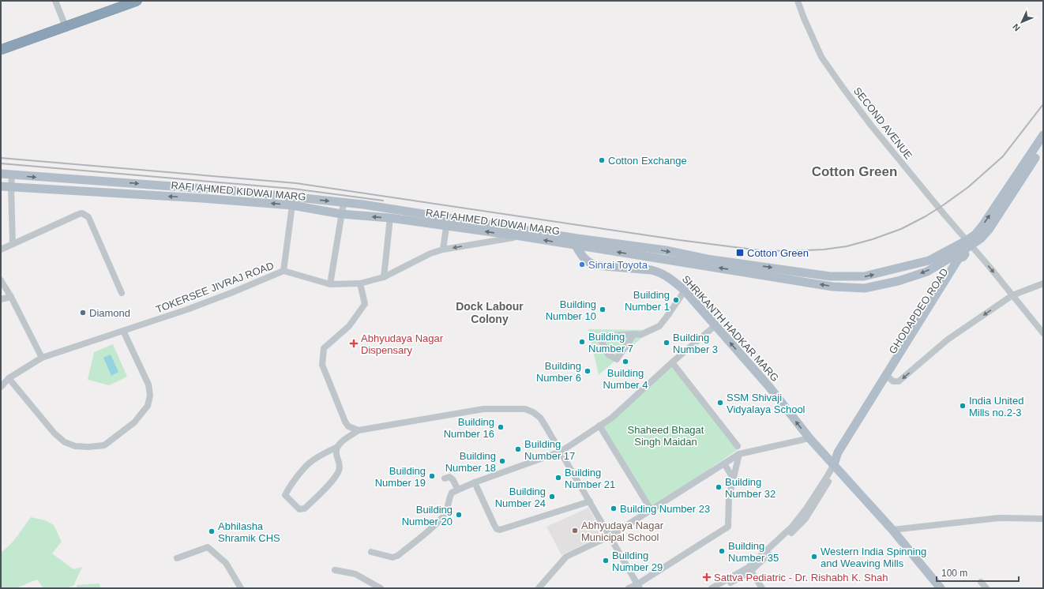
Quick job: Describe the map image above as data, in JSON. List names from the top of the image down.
{
  "streets": {
    "main road": ["RAFI AHMED KIDWAI MARG", "GHODAPDEO ROAD", "SHRIKANTH HADKAR MARG"],
    "street": ["SECOND AVENUE", "TOKERSEE JIVRAJ ROAD"]
  },
  "crossings": [
    ["SECOND AVENUE", "RAFI AHMED KIDWAI MARG"],
    ["SECOND AVENUE", "GHODAPDEO ROAD"],
    ["RAFI AHMED KIDWAI MARG", "TOKERSEE JIVRAJ ROAD"],
    ["RAFI AHMED KIDWAI MARG", "GHODAPDEO ROAD"],
    ["RAFI AHMED KIDWAI MARG", "SHRIKANTH HADKAR MARG"],
    ["GHODAPDEO ROAD", "SHRIKANTH HADKAR MARG"]
  ],
  "districts": ["Cotton Green", "Dock Labour Colony"],
  "parks": ["Shaheed Bhagat Singh Maidan"],
  "places": {
    "other": [
      "Cotton Exchange",
      "Sinrai Toyota",
      "Building Number 1",
      "Building Number 10",
      "Diamond",
      "Building Number 7",
      "Building Number 3",
      "Building Number 4",
      "Building Number 6",
      "SSM Shivaji Vidyalaya School",
      "India United Mills no.2-3",
      "Building Number 16",
      "Building Number 17",
      "Building Number 18",
      "Building Number 19",
      "Building Number 21",
      "Building Number 32",
      "Building Number 24",
      "Building Number 23",
      "Building Number 20",
      "Abhyudaya Nagar Municipal School",
      "Abhilasha Shramik CHS",
      "Building Number 35",
      "Western India Spinning and Weaving Mills",
      "Building Number 29"
    ],
    "transit": ["Cotton Green"],
    "health": ["Abhyudaya Nagar Dispensary", "Sattva Pediatric - Dr. Rishabh K. Shah"]
  },
  "scale_bar": "100 m",
  "north": "bottom left"
}
